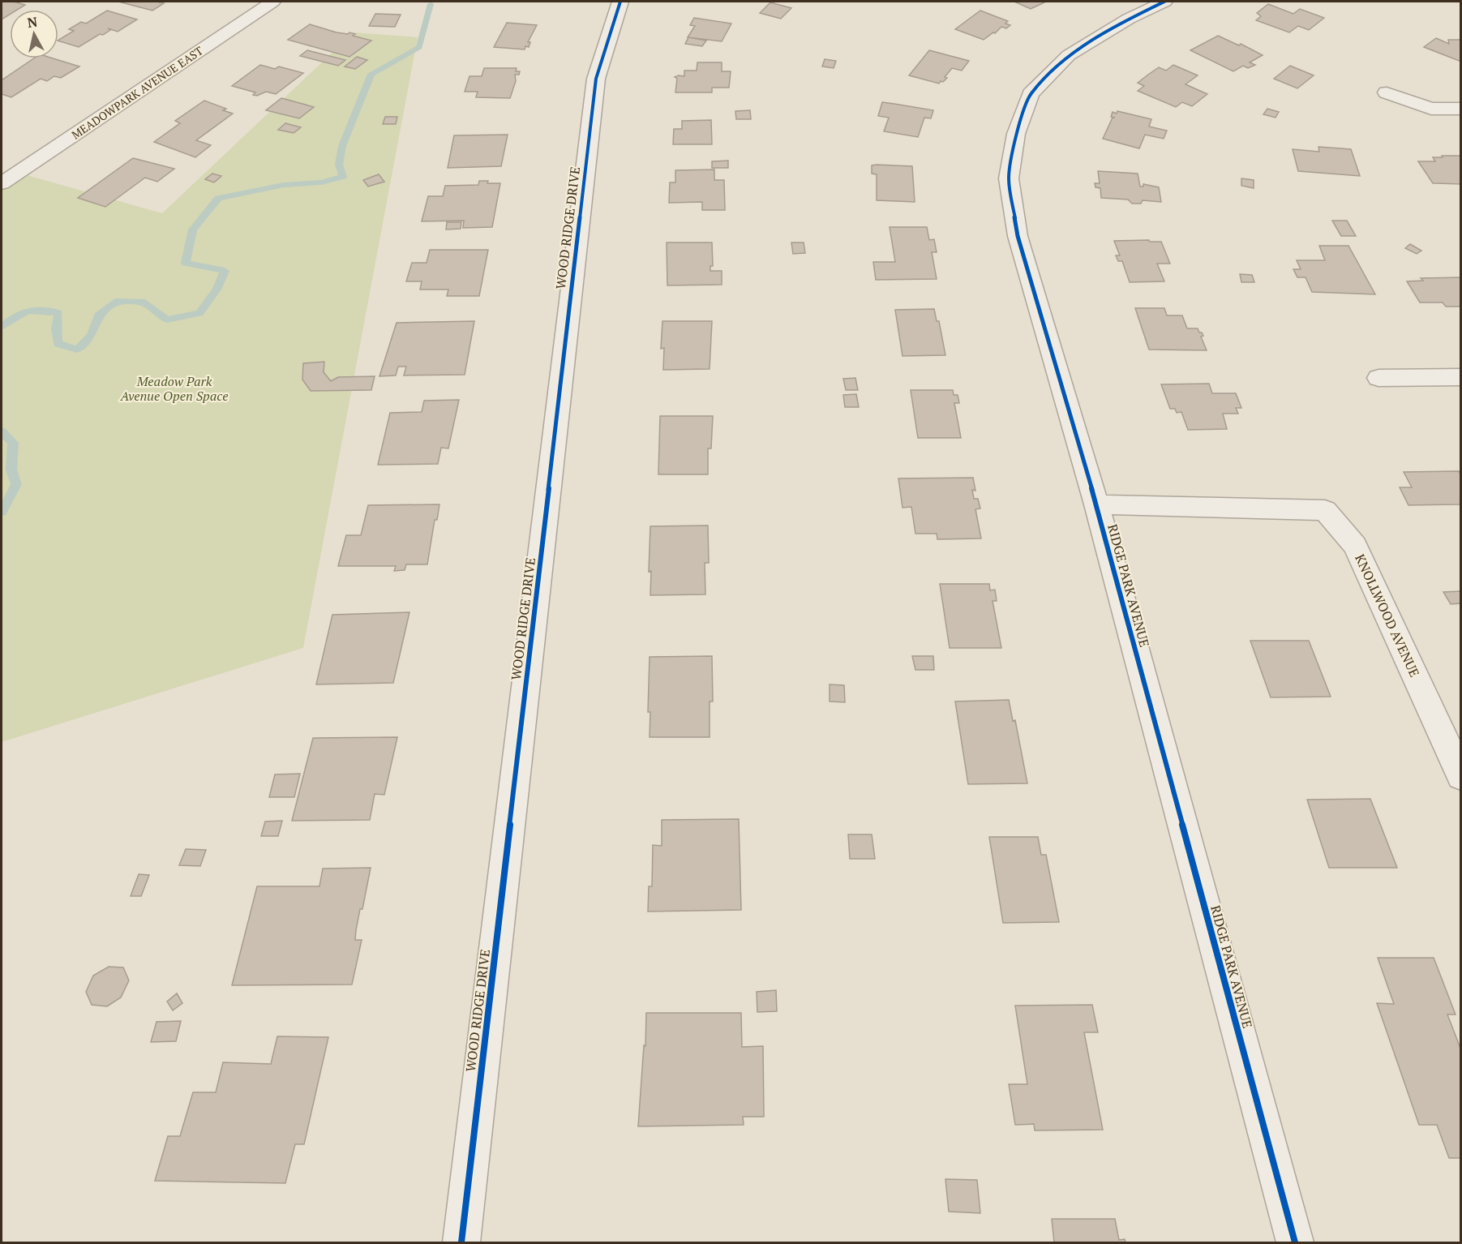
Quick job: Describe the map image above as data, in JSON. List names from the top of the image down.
{
  "streets": {
    "street": [
      "MEADOWPARK AVENUE EAST",
      "WOOD RIDGE DRIVE",
      "RIDGE PARK AVENUE",
      "KNOLLWOOD AVENUE"
    ]
  },
  "crossings": [
    ["RIDGE PARK AVENUE", "KNOLLWOOD AVENUE"]
  ],
  "parks": ["Meadow Park Avenue Open Space"],
  "north": "top"
}
